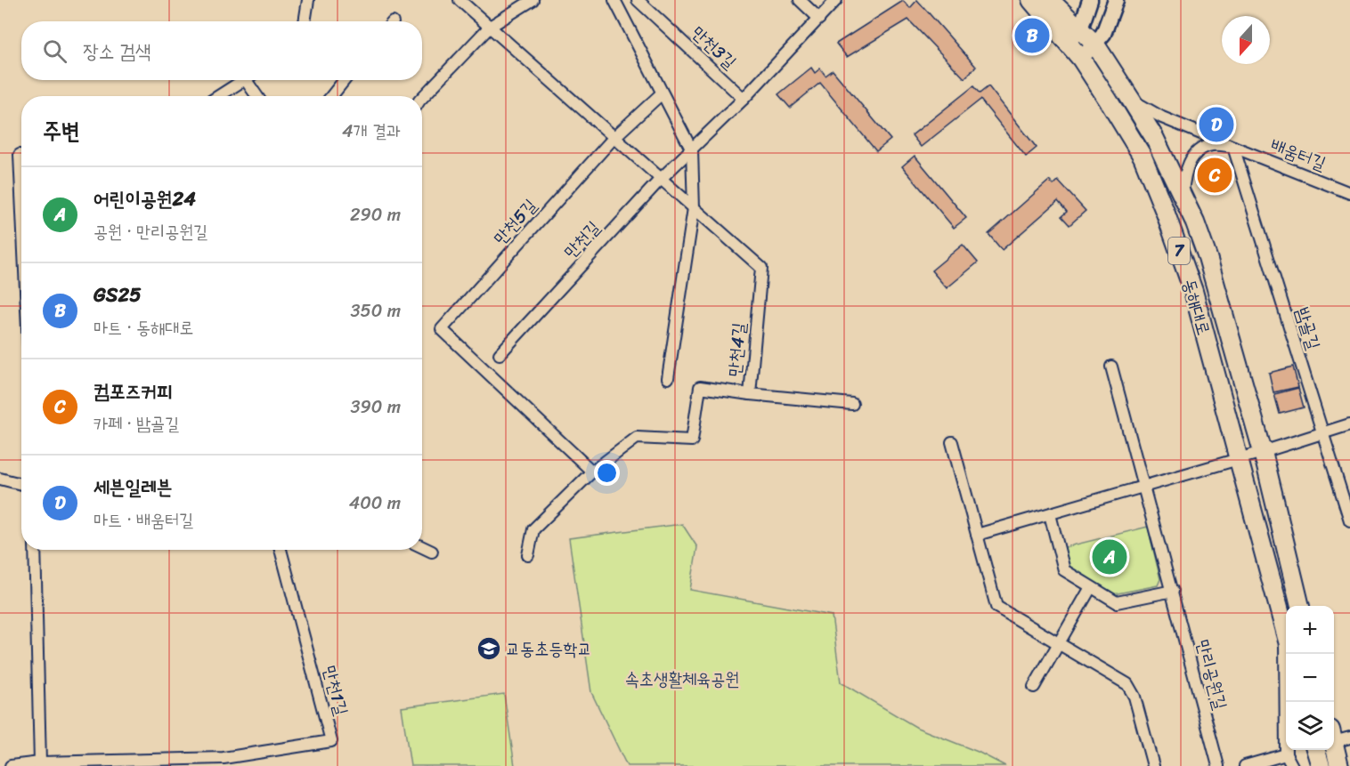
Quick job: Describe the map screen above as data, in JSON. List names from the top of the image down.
{
  "streets": {
    "main road": ["7", "동해대로"],
    "street": [
      "만천3길",
      "배움터길",
      "만천5길",
      "만천길",
      "밤골길",
      "만천4길",
      "만리공원길",
      "만천1길"
    ]
  },
  "crossings": [
    ["만천3길", "만천길"],
    ["배움터길", "동해대로"],
    ["배움터길", "밤골길"],
    ["만천5길", "만천4길"]
  ],
  "parks": ["속초생활체육공원"],
  "places": {
    "school or university": ["교동초등학교"]
  },
  "north": "bottom",
  "page": {
    "pins": [
      "B",
      "D",
      "C",
      "A"
    ],
    "search": "장소 검색",
    "heading": ["주변", "4개 결과"],
    "list": [
      {
        "mark": "A",
        "name": "어린이공원24",
        "note": "공원 · 만리공원길",
        "value": "290 m"
      },
      {
        "mark": "B",
        "name": "GS25",
        "note": "마트 · 동해대로",
        "value": "350 m"
      },
      {
        "mark": "C",
        "name": "컴포즈커피",
        "note": "카페 · 밤골길",
        "value": "390 m"
      },
      {
        "mark": "D",
        "name": "세븐일레븐",
        "note": "마트 · 배움터길",
        "value": "400 m"
      }
    ],
    "map_buttons": ["+", "−"]
  }
}
